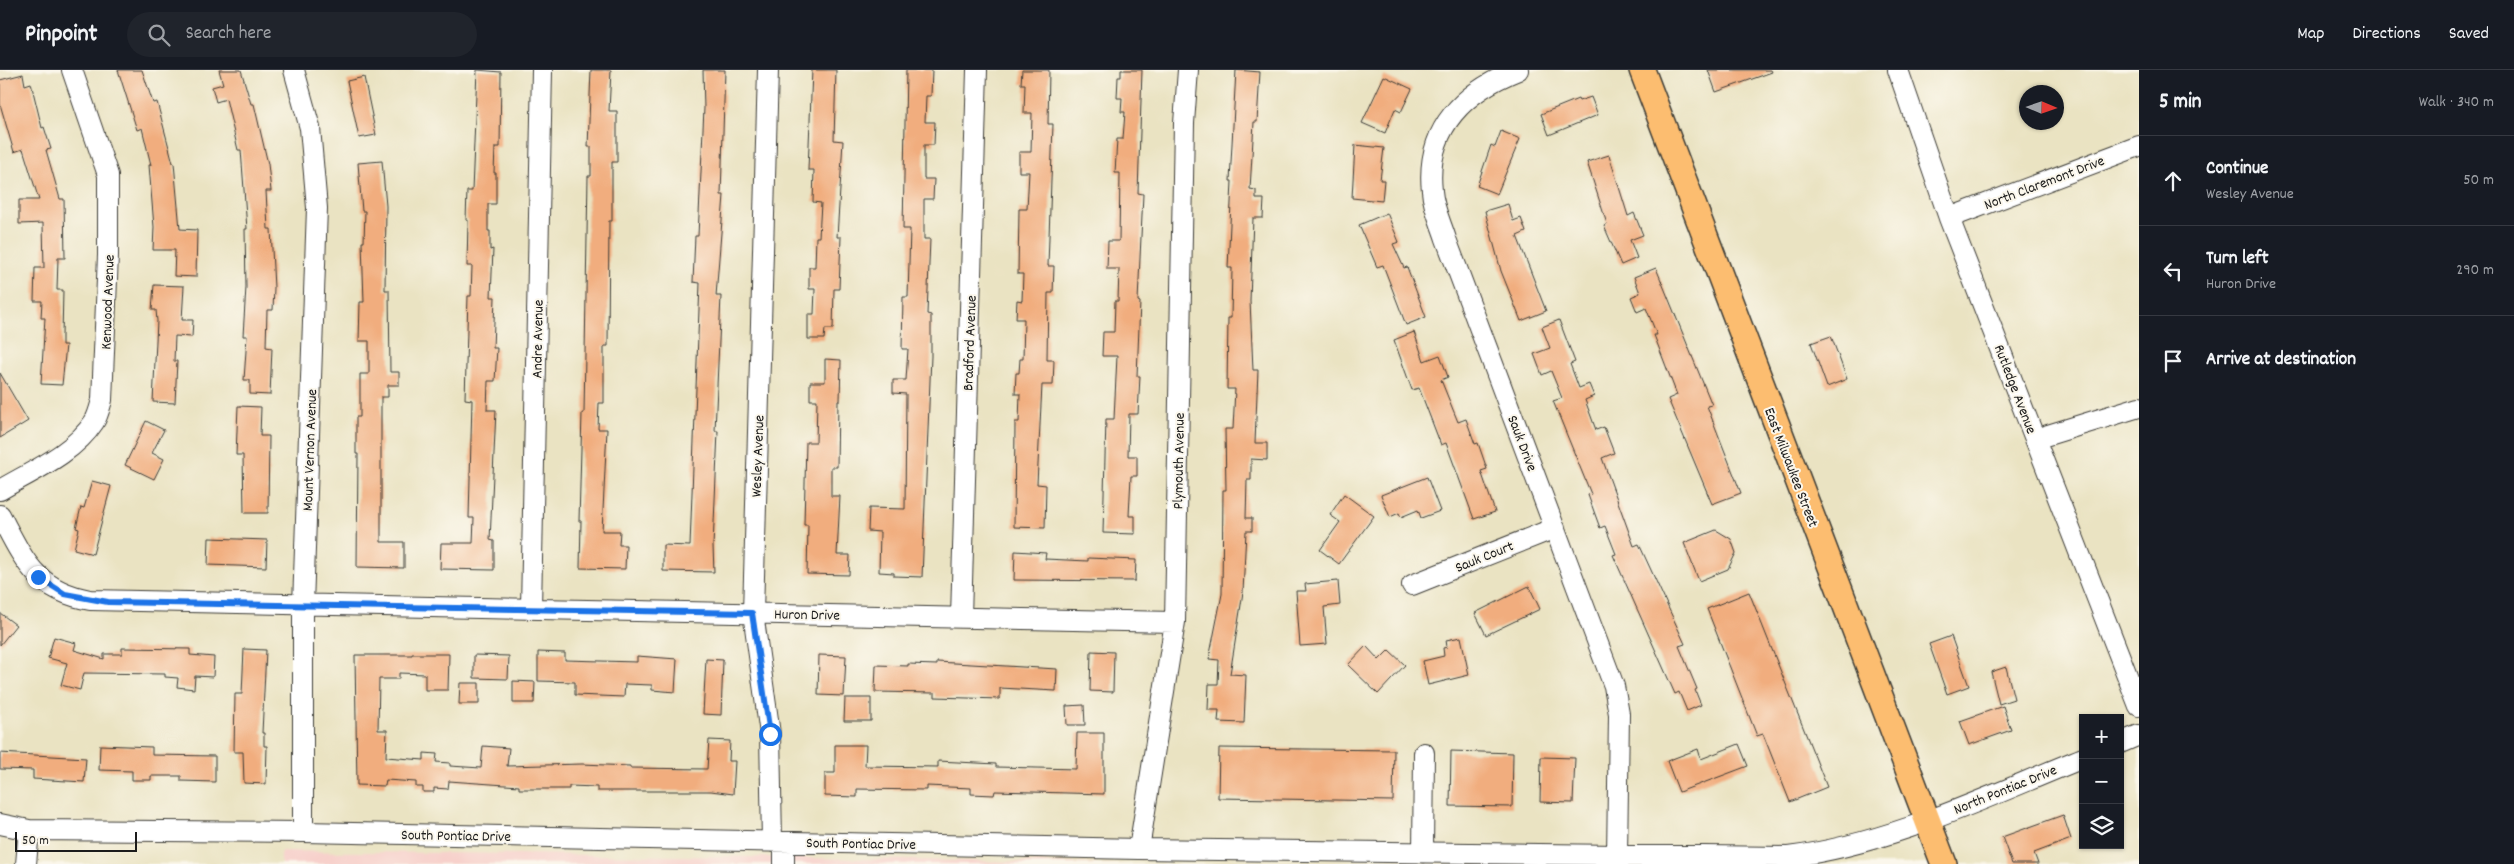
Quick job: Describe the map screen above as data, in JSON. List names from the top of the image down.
{
  "streets": {
    "main road": ["East Milwaukee Street"],
    "street": [
      "North Claremont Drive",
      "Kenwood Avenue",
      "Andre Avenue",
      "Bradford Avenue",
      "Rutledge Avenue",
      "Sauk Drive",
      "Mount Vernon Avenue",
      "Wesley Avenue",
      "Plymouth Avenue",
      "Sauk Court",
      "Huron Drive",
      "North Pontiac Drive",
      "South Pontiac Drive"
    ]
  },
  "crossings": [
    ["North Claremont Drive", "Rutledge Avenue"],
    ["Andre Avenue", "Huron Drive"],
    ["Bradford Avenue", "Huron Drive"],
    ["Sauk Drive", "Sauk Court"],
    ["Sauk Drive", "South Pontiac Drive"],
    ["Mount Vernon Avenue", "Huron Drive"],
    ["Mount Vernon Avenue", "South Pontiac Drive"],
    ["Wesley Avenue", "Huron Drive"],
    ["Wesley Avenue", "South Pontiac Drive"],
    ["Plymouth Avenue", "Huron Drive"],
    ["Plymouth Avenue", "South Pontiac Drive"],
    ["East Milwaukee Street", "North Pontiac Drive"],
    ["East Milwaukee Street", "South Pontiac Drive"],
    ["North Pontiac Drive", "South Pontiac Drive"]
  ],
  "scale_bar": "50 m",
  "north": "right",
  "page": {
    "header": "Pinpoint",
    "search": "Search here",
    "nav": ["Map", "Directions", "Saved"],
    "heading": ["5 min", "Walk · 340 m"],
    "list": [
      ["Continue", "Wesley Avenue", "50 m"],
      ["Turn left", "Huron Drive", "290 m"],
      "Arrive at destination"
    ],
    "map_buttons": ["+", "−"],
    "scale": "50 m"
  }
}
